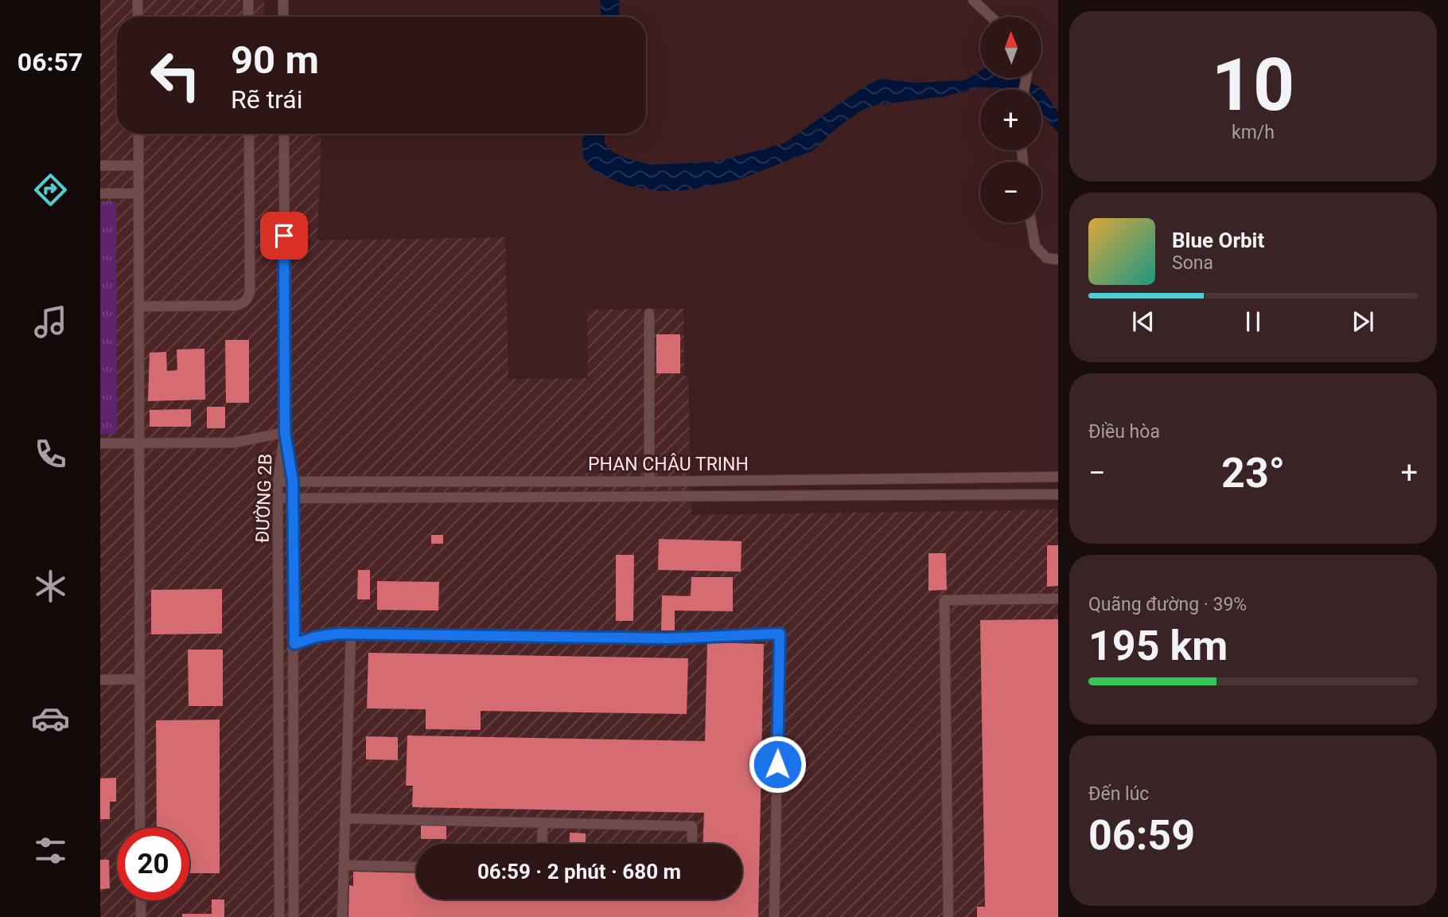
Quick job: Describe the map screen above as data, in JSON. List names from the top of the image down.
{
  "streets": {
    "street": ["PHAN CHÂU TRINH", "ĐƯỜNG 2B"]
  },
  "crossings": [
    ["PHAN CHÂU TRINH", "ĐƯỜNG 2B"]
  ],
  "north": "top",
  "page": {
    "tabs": "06:57",
    "tile": [
      ["10", "km/h"],
      "Điều hòa",
      ["Quãng đường · 39%", "195 km"],
      ["Đến lúc", "06:59"]
    ],
    "map_buttons": ["+", "−"],
    "turn": ["90 m", "Rẽ trái"],
    "song": ["Blue Orbit", "Sona"],
    "heat": ["−", "23°", "+"],
    "limit": "20",
    "trip": "06:59 · 2 phút · 680 m"
  }
}
